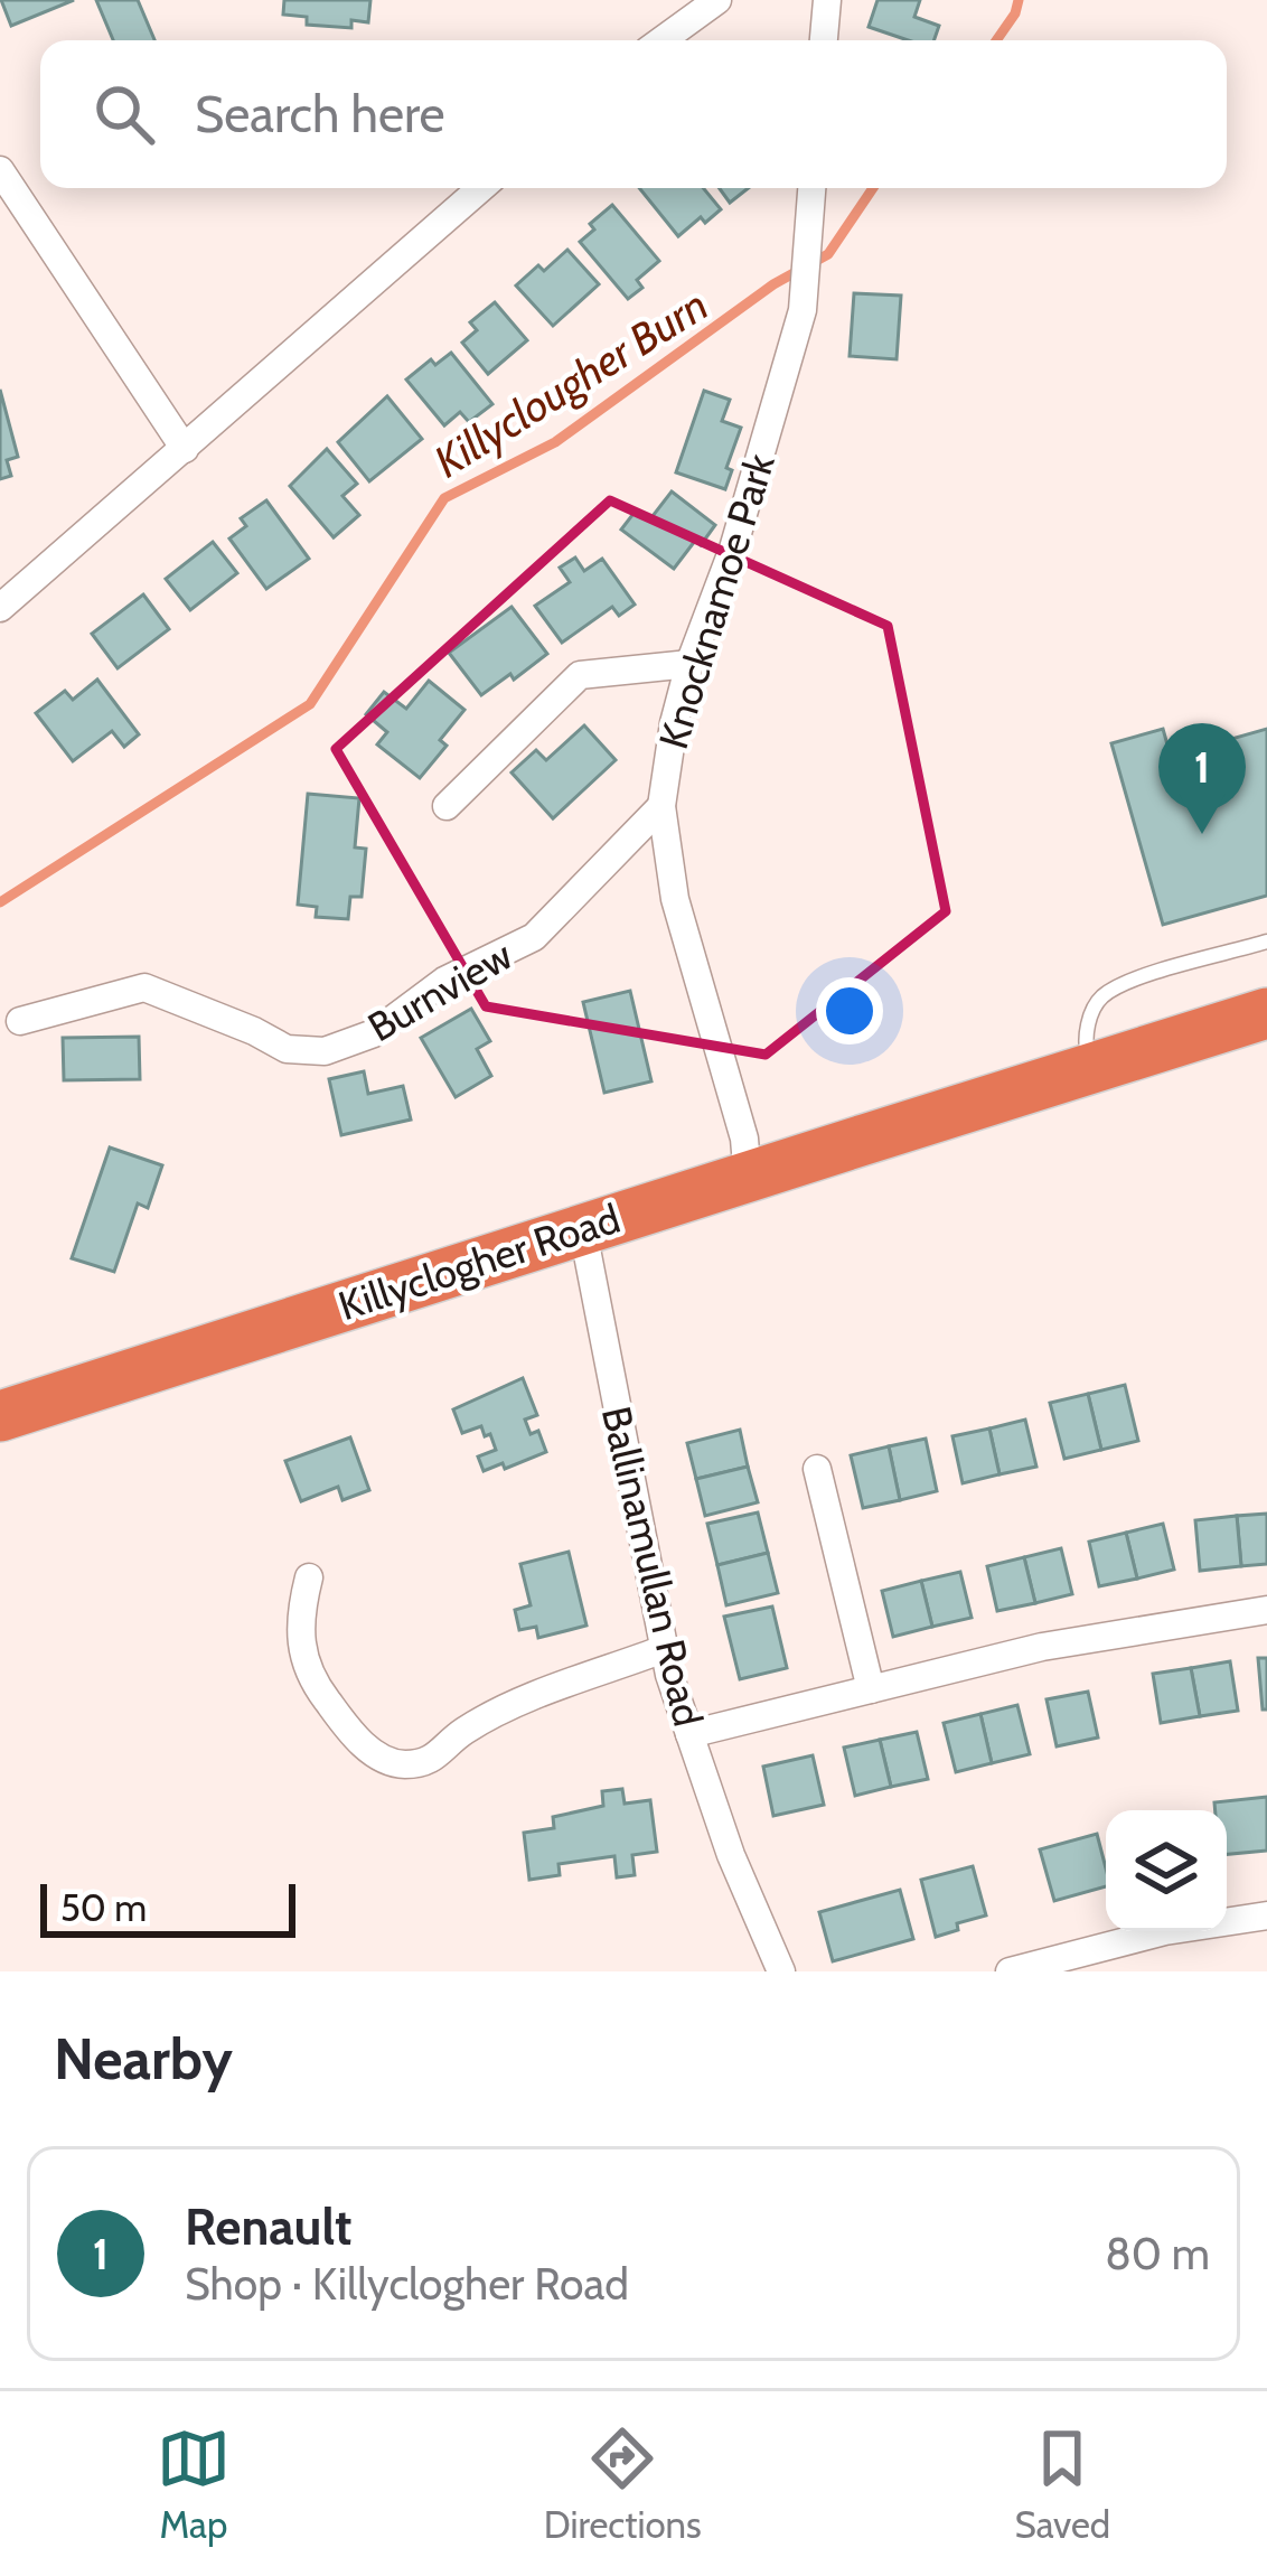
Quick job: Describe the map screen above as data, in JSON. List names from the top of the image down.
{
  "streets": {
    "highway": ["Killyclogher Road"],
    "street": ["Knocknamoe Park", "Burnview", "Ballinamullan Road"]
  },
  "crossings": [
    ["Knocknamoe Park", "Burnview"],
    ["Knocknamoe Park", "Killyclogher Road"],
    ["Killyclogher Road", "Ballinamullan Road"]
  ],
  "water": ["Killyclougher Burn"],
  "scale_bar": "50 m",
  "page": {
    "search": "Search here",
    "pins": "1",
    "scale": "50 m",
    "heading": "Nearby",
    "list": [
      {
        "mark": "1",
        "name": "Renault",
        "note": "Shop · Killyclogher Road",
        "value": "80 m"
      }
    ],
    "nav": ["Map", "Directions", "Saved"]
  }
}
